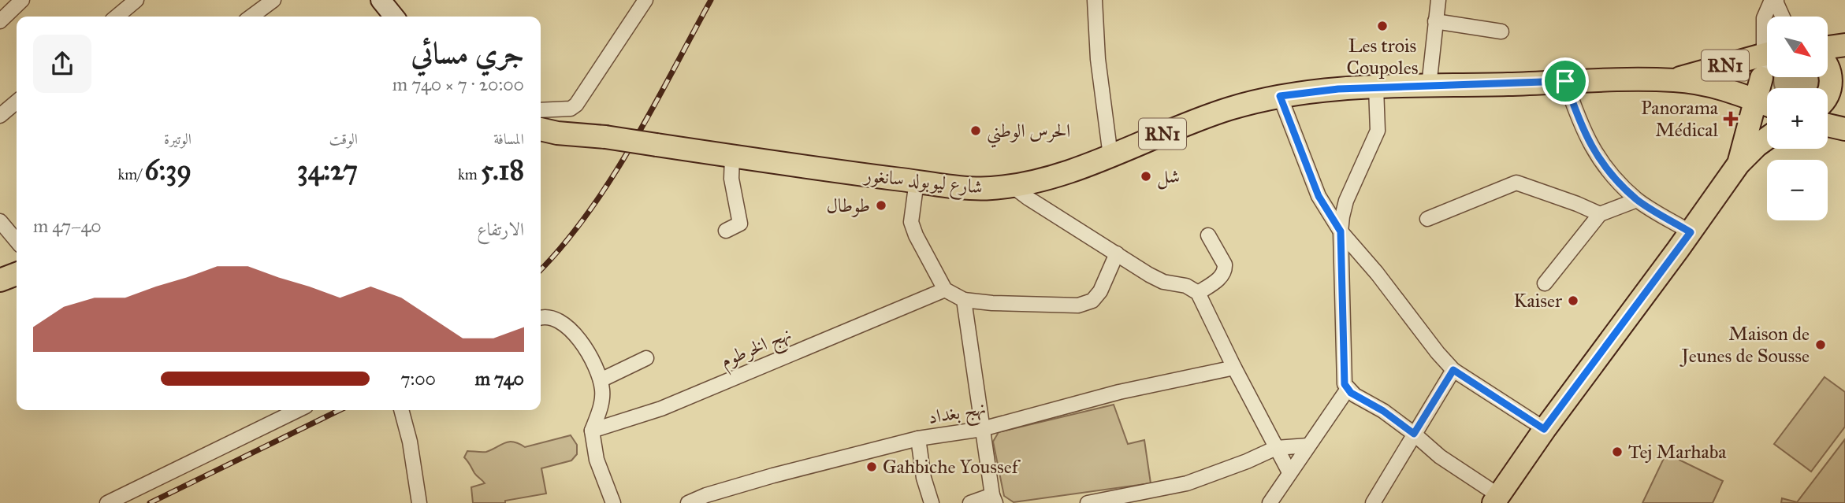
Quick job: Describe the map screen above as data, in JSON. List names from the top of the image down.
{
  "streets": {
    "main road": ["RN1", "شارع ليوبولد سانغور"],
    "street": ["نهج الخرطوم", "نهج بغداد"]
  },
  "places": {
    "other": [
      "Les trois Coupoles",
      "الحرس الوطني",
      "شل",
      "طوطال",
      "Kaiser",
      "Maison de Jeunes de Sousse",
      "Tej Marhaba",
      "Gahbiche Youssef"
    ],
    "health": ["Panorama Médical"]
  },
  "north": "bottom right",
  "page": {
    "map_buttons": ["+", "−"],
    "heading": ["جري مسائي", "20:00 · 7 × 740 m"],
    "stats": [
      ["المسافة", "5.18 km"],
      ["الوقت", "34:27"],
      ["الوتيرة", "6:39 /km"]
    ],
    "chart": ["الارتفاع", "40–47 m"],
    "list": [
      {
        "name": "740 m",
        "note": "7:00"
      }
    ]
  }
}
